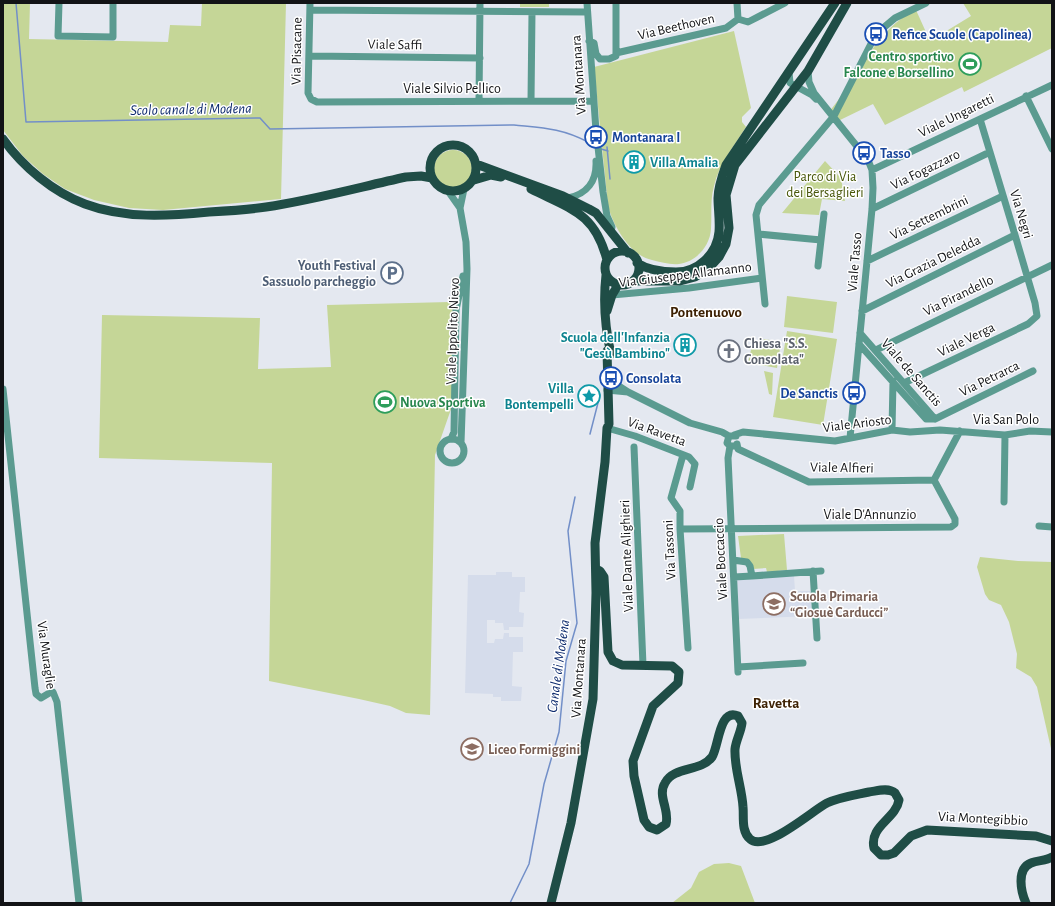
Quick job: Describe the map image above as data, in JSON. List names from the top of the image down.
{
  "streets": {
    "main road": ["Via Montanara", "Via Montegibbio"],
    "street": [
      "Via Beethoven",
      "Viale Saffi",
      "Via Pisacane",
      "Viale Silvio Pellico",
      "Viale Ungaretti",
      "Via Fogazzaro",
      "Via Negri",
      "Via Settembrini",
      "Via Grazia Deledda",
      "Viale Tasso",
      "Via Giuseppe Allamanno",
      "Via Pirandello",
      "Viale Ippolito Nievo",
      "Viale Verga",
      "Viale de Sanctis",
      "Via Petrarca",
      "Via San Polo",
      "Viale Ariosto",
      "Via Ravetta",
      "Viale Alfieri",
      "Viale D'Annunzio",
      "Via Tassoni",
      "Viale Dante Alighieri",
      "Viale Boccaccio",
      "Via Muraglie"
    ]
  },
  "crossings": [
    ["Via Beethoven", "Via Montanara"],
    ["Viale Saffi", "Via Pisacane"],
    ["Via Pisacane", "Viale Silvio Pellico"],
    ["Via Montanara", "Viale Silvio Pellico"],
    ["Via Montanara", "Via Giuseppe Allamanno"],
    ["Via Montanara", "Via Ravetta"],
    ["Via Montanara", "Via Montegibbio"],
    ["Viale Ungaretti", "Via Negri"],
    ["Viale Ungaretti", "Viale Tasso"],
    ["Via Fogazzaro", "Via Negri"],
    ["Via Fogazzaro", "Viale Tasso"],
    ["Via Negri", "Via Settembrini"],
    ["Via Negri", "Via Grazia Deledda"],
    ["Via Negri", "Via Pirandello"],
    ["Via Negri", "Viale Verga"],
    ["Via Settembrini", "Viale Tasso"],
    ["Via Grazia Deledda", "Viale Tasso"],
    ["Viale Tasso", "Viale de Sanctis"],
    ["Viale Tasso", "Viale Ariosto"],
    ["Via Pirandello", "Viale de Sanctis"],
    ["Viale Verga", "Viale de Sanctis"],
    ["Viale de Sanctis", "Via Petrarca"],
    ["Via San Polo", "Viale Ariosto"],
    ["Via Ravetta", "Via Tassoni"],
    ["Viale Alfieri", "Viale D'Annunzio"],
    ["Viale Alfieri", "Viale Boccaccio"],
    ["Viale D'Annunzio", "Via Tassoni"],
    ["Viale D'Annunzio", "Viale Boccaccio"],
    ["Viale Dante Alighieri", "Via Montegibbio"]
  ],
  "districts": ["Pontenuovo", "Ravetta"],
  "water": ["Scolo canale di Modena", "Canale di Modena"],
  "parks": ["Parco di Via dei Bersaglieri"],
  "places": {
    "bus stop": [
      "Refice Scuole (Capolinea)",
      "Montanara I",
      "Tasso",
      "Consolata",
      "De Sanctis"
    ],
    "sports": ["Centro sportivo Falcone e Borsellino", "Nuova Sportiva"],
    "building": ["Villa Amalia", "Scuola dell'Infanzia \"Gesù Bambino\""],
    "parking": ["Youth Festival Sassuolo parcheggio"],
    "church": ["Chiesa \"S.S. Consolata\""],
    "place": ["Villa Bontempelli"],
    "school or university": ["Scuola Primaria “Giosuè Carducci”", "Liceo Formiggini"]
  }
}
